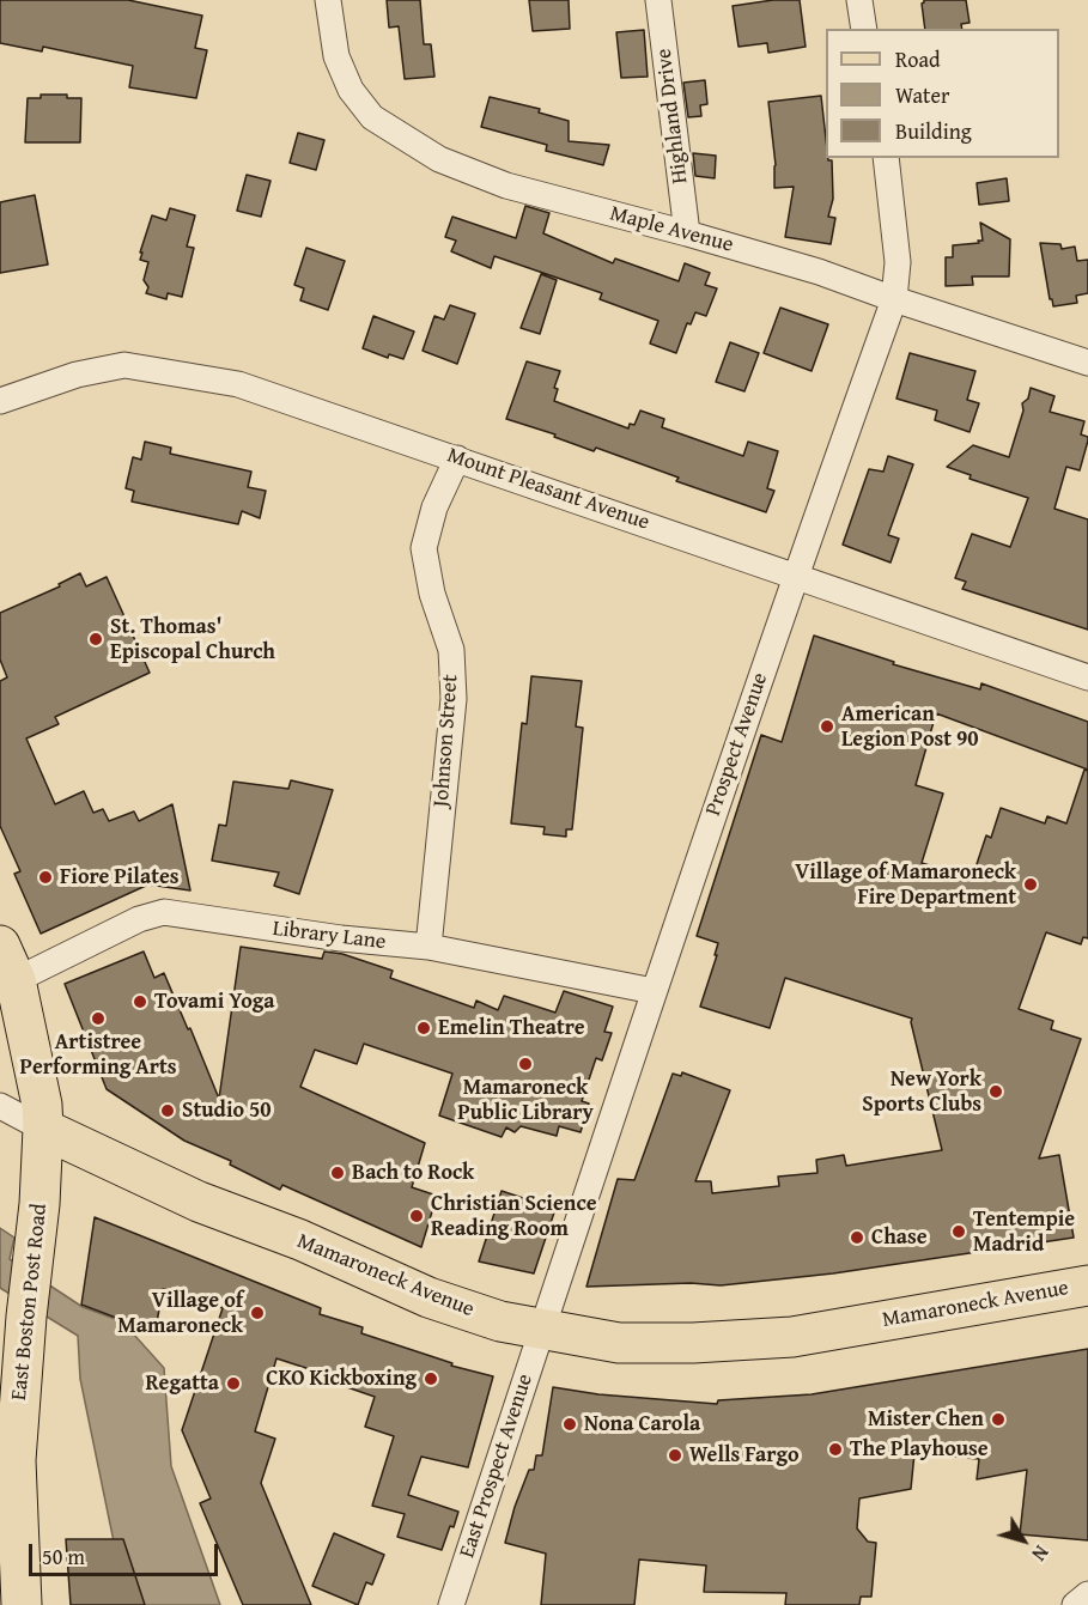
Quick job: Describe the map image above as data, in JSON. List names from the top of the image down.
{
  "streets": {
    "main road": ["Mamaroneck Avenue", "East Boston Post Road"],
    "street": [
      "Highland Drive",
      "Maple Avenue",
      "Mount Pleasant Avenue",
      "Johnson Street",
      "Prospect Avenue",
      "Library Lane",
      "East Prospect Avenue"
    ]
  },
  "crossings": [
    ["Highland Drive", "Maple Avenue"],
    ["Maple Avenue", "Prospect Avenue"],
    ["Mount Pleasant Avenue", "Johnson Street"],
    ["Mount Pleasant Avenue", "Prospect Avenue"],
    ["Johnson Street", "Library Lane"],
    ["Prospect Avenue", "Library Lane"],
    ["Prospect Avenue", "Mamaroneck Avenue"],
    ["Prospect Avenue", "East Prospect Avenue"],
    ["Library Lane", "East Boston Post Road"],
    ["Mamaroneck Avenue", "East Boston Post Road"],
    ["Mamaroneck Avenue", "East Prospect Avenue"]
  ],
  "places": [
    "St. Thomas' Episcopal Church",
    "American Legion Post 90",
    "Fiore Pilates",
    "Village of Mamaroneck Fire Department",
    "Tovami Yoga",
    "Artistree Performing Arts",
    "Emelin Theatre",
    "Mamaroneck Public Library",
    "New York Sports Clubs",
    "Studio 50",
    "Bach to Rock",
    "Christian Science Reading Room",
    "Tentempie Madrid",
    "Chase",
    "Village of Mamaroneck",
    "CKO Kickboxing",
    "Regatta",
    "Mister Chen",
    "Nona Carola",
    "The Playhouse",
    "Wells Fargo"
  ],
  "legend": ["Road", "Water", "Building"],
  "scale_bar": "50 m",
  "north": "bottom right"
}
